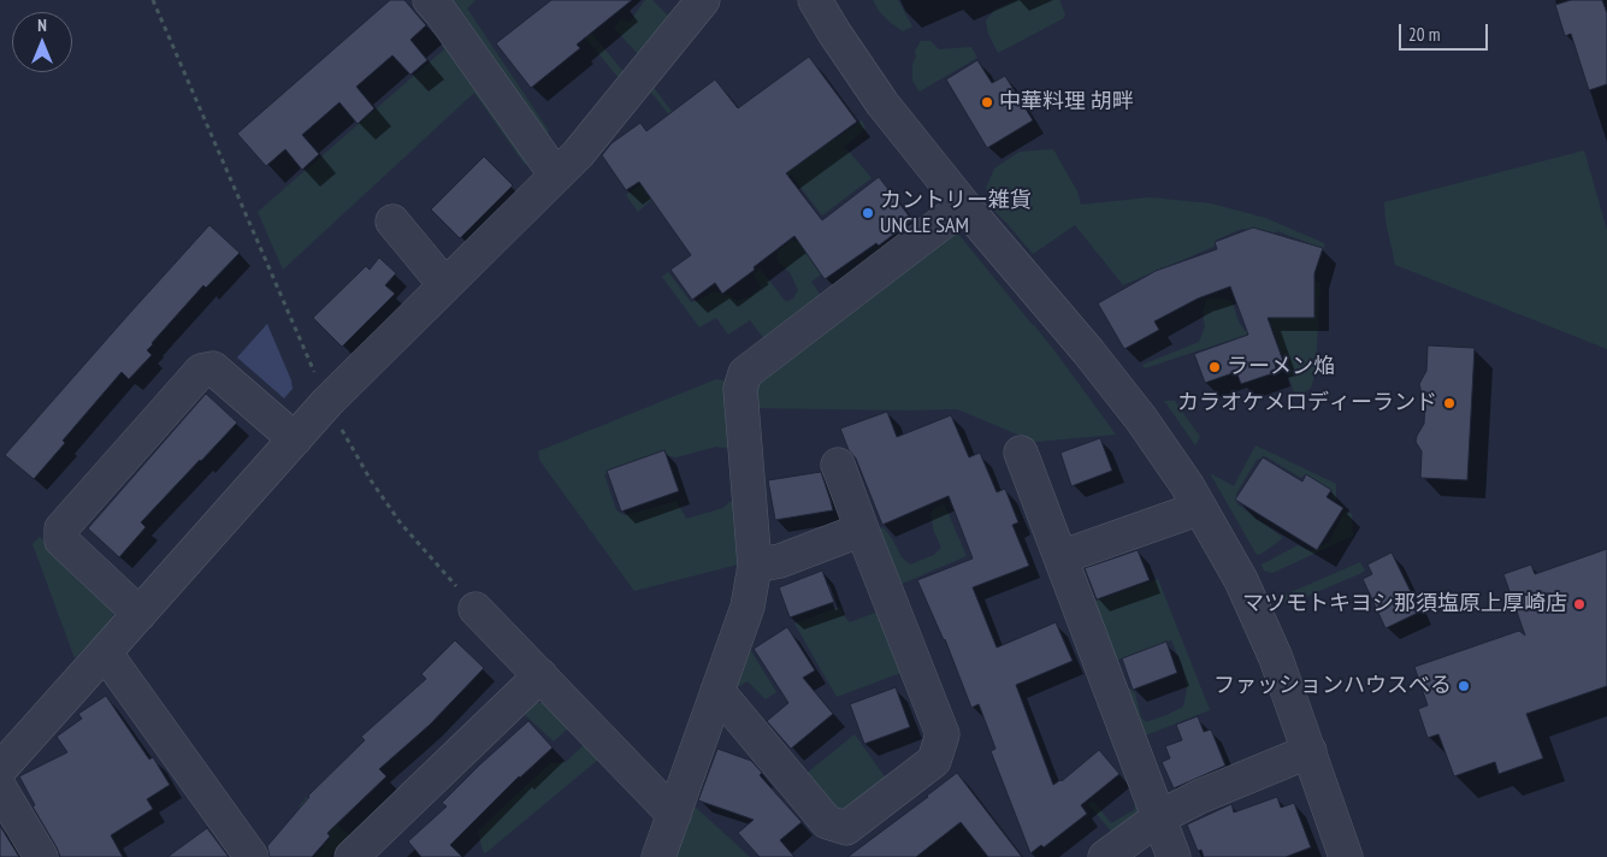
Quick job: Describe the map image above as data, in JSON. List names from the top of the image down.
{
  "places": [
    "中華料理 胡畔",
    "カントリー雑貨 UNCLE SAM",
    "ラーメン焔",
    "カラオケメロディーランド",
    "マツモトキヨシ那須塩原上厚崎店",
    "ファッションハウスべる"
  ],
  "scale_bar": "20 m",
  "north": "top"
}
